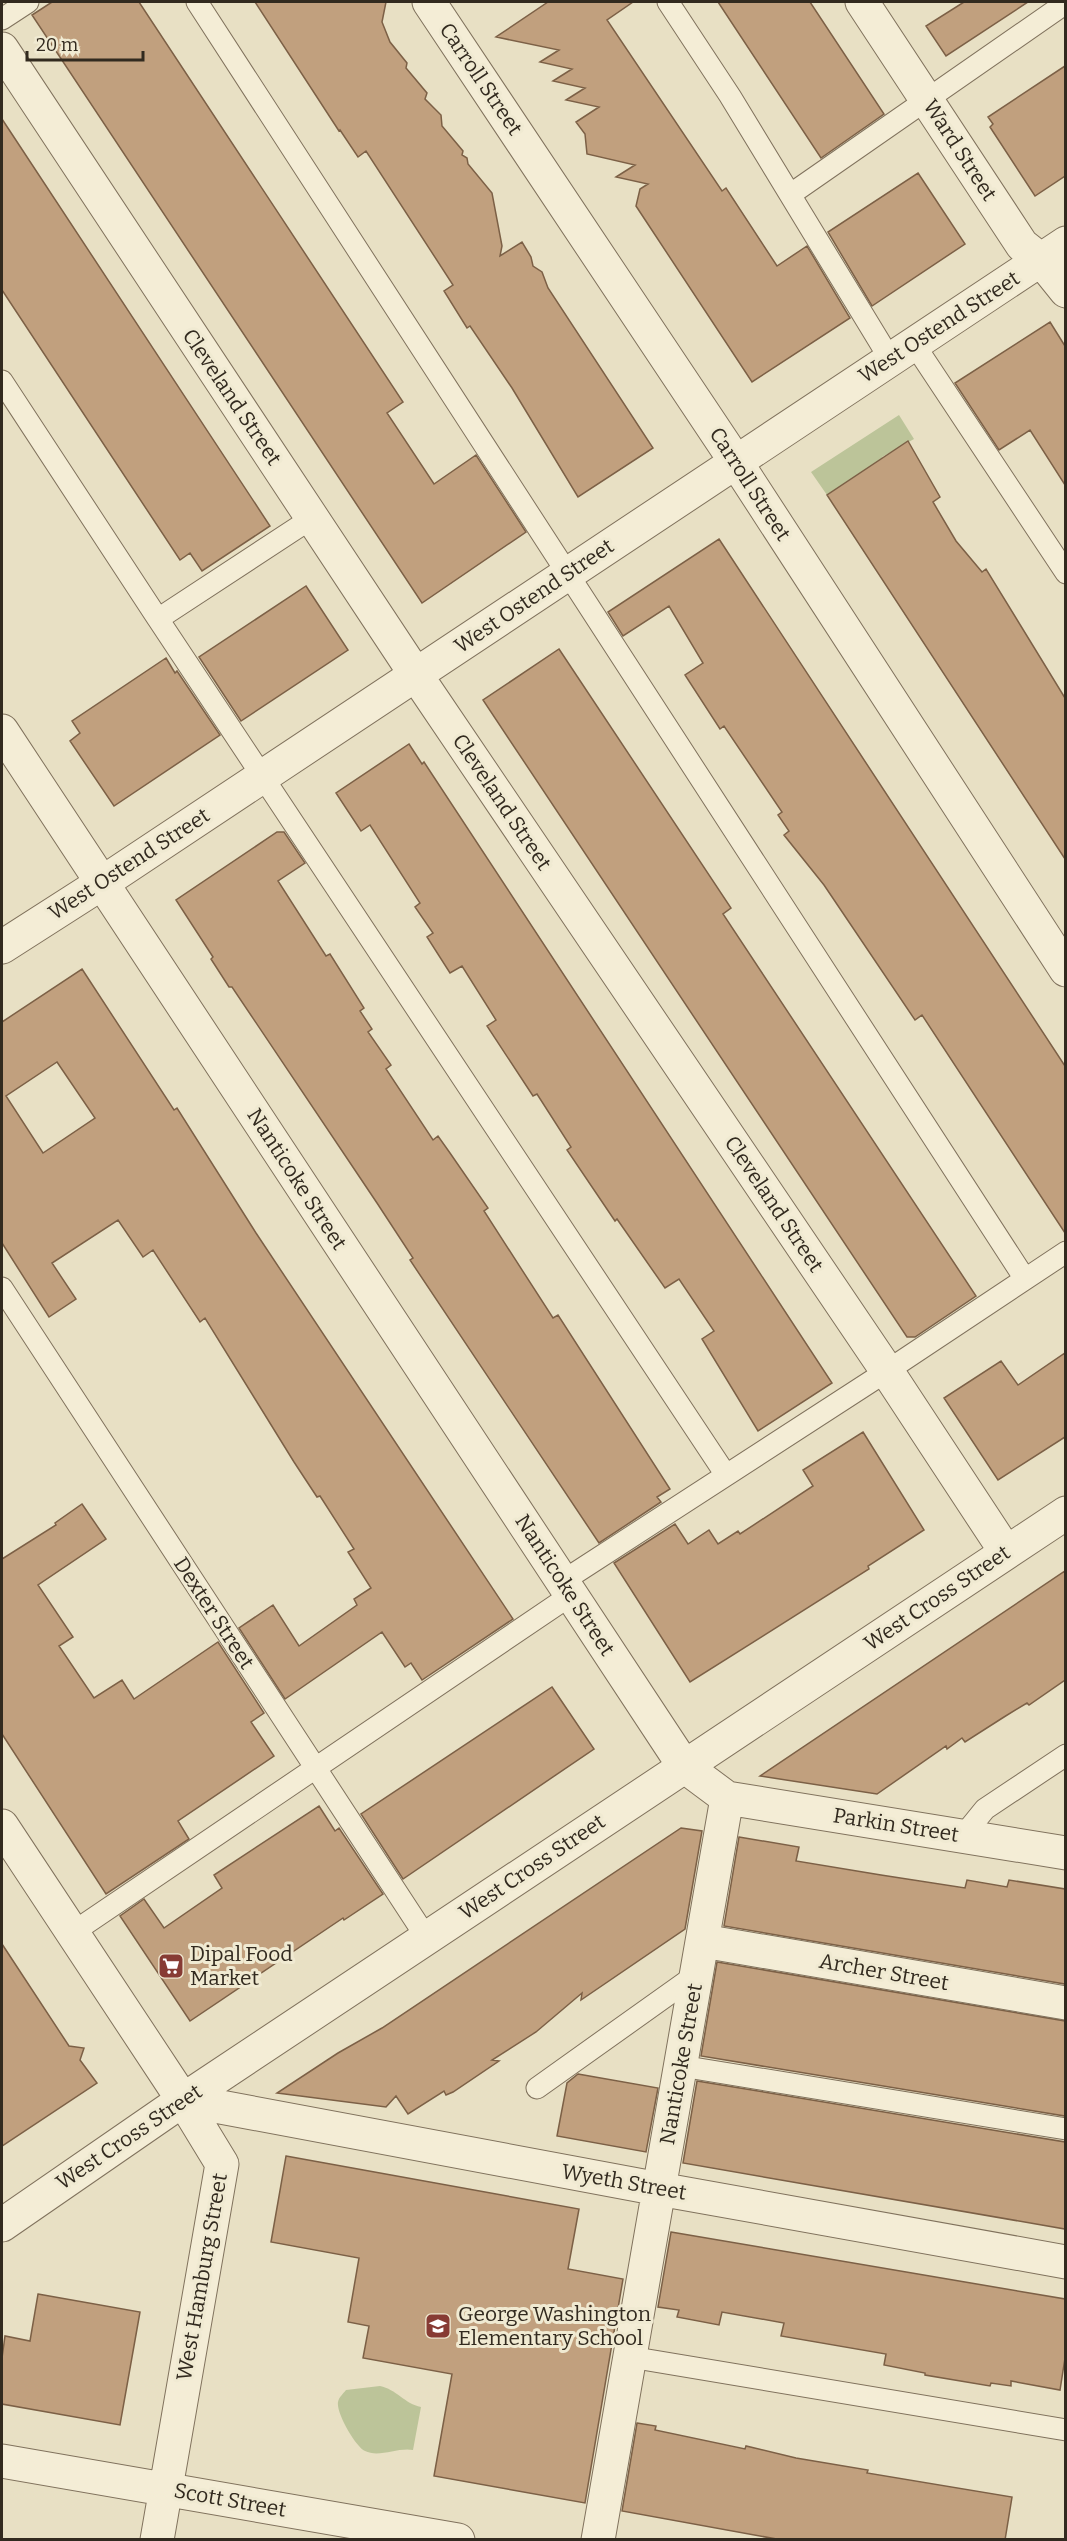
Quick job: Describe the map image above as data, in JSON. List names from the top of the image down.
{
  "streets": {
    "street": [
      "Carroll Street",
      "Ward Street",
      "West Ostend Street",
      "Cleveland Street",
      "Nanticoke Street",
      "West Cross Street",
      "Parkin Street",
      "Archer Street",
      "Wyeth Street",
      "West Hamburg Street",
      "Scott Street"
    ],
    "lane": ["Dexter Street"]
  },
  "crossings": [
    ["Carroll Street", "West Ostend Street"],
    ["Ward Street", "West Ostend Street"],
    ["West Ostend Street", "Cleveland Street"],
    ["West Ostend Street", "Nanticoke Street"],
    ["Cleveland Street", "West Cross Street"],
    ["Nanticoke Street", "West Cross Street"],
    ["Nanticoke Street", "Parkin Street"],
    ["Nanticoke Street", "Archer Street"],
    ["Nanticoke Street", "Wyeth Street"],
    ["West Cross Street", "Dexter Street"],
    ["West Cross Street", "Wyeth Street"],
    ["West Cross Street", "West Hamburg Street"],
    ["Wyeth Street", "West Hamburg Street"],
    ["West Hamburg Street", "Scott Street"]
  ],
  "places": {
    "supermarket": ["Dipal Food Market"],
    "school or university": ["George Washington Elementary School"]
  },
  "scale_bar": "20 m"
}
